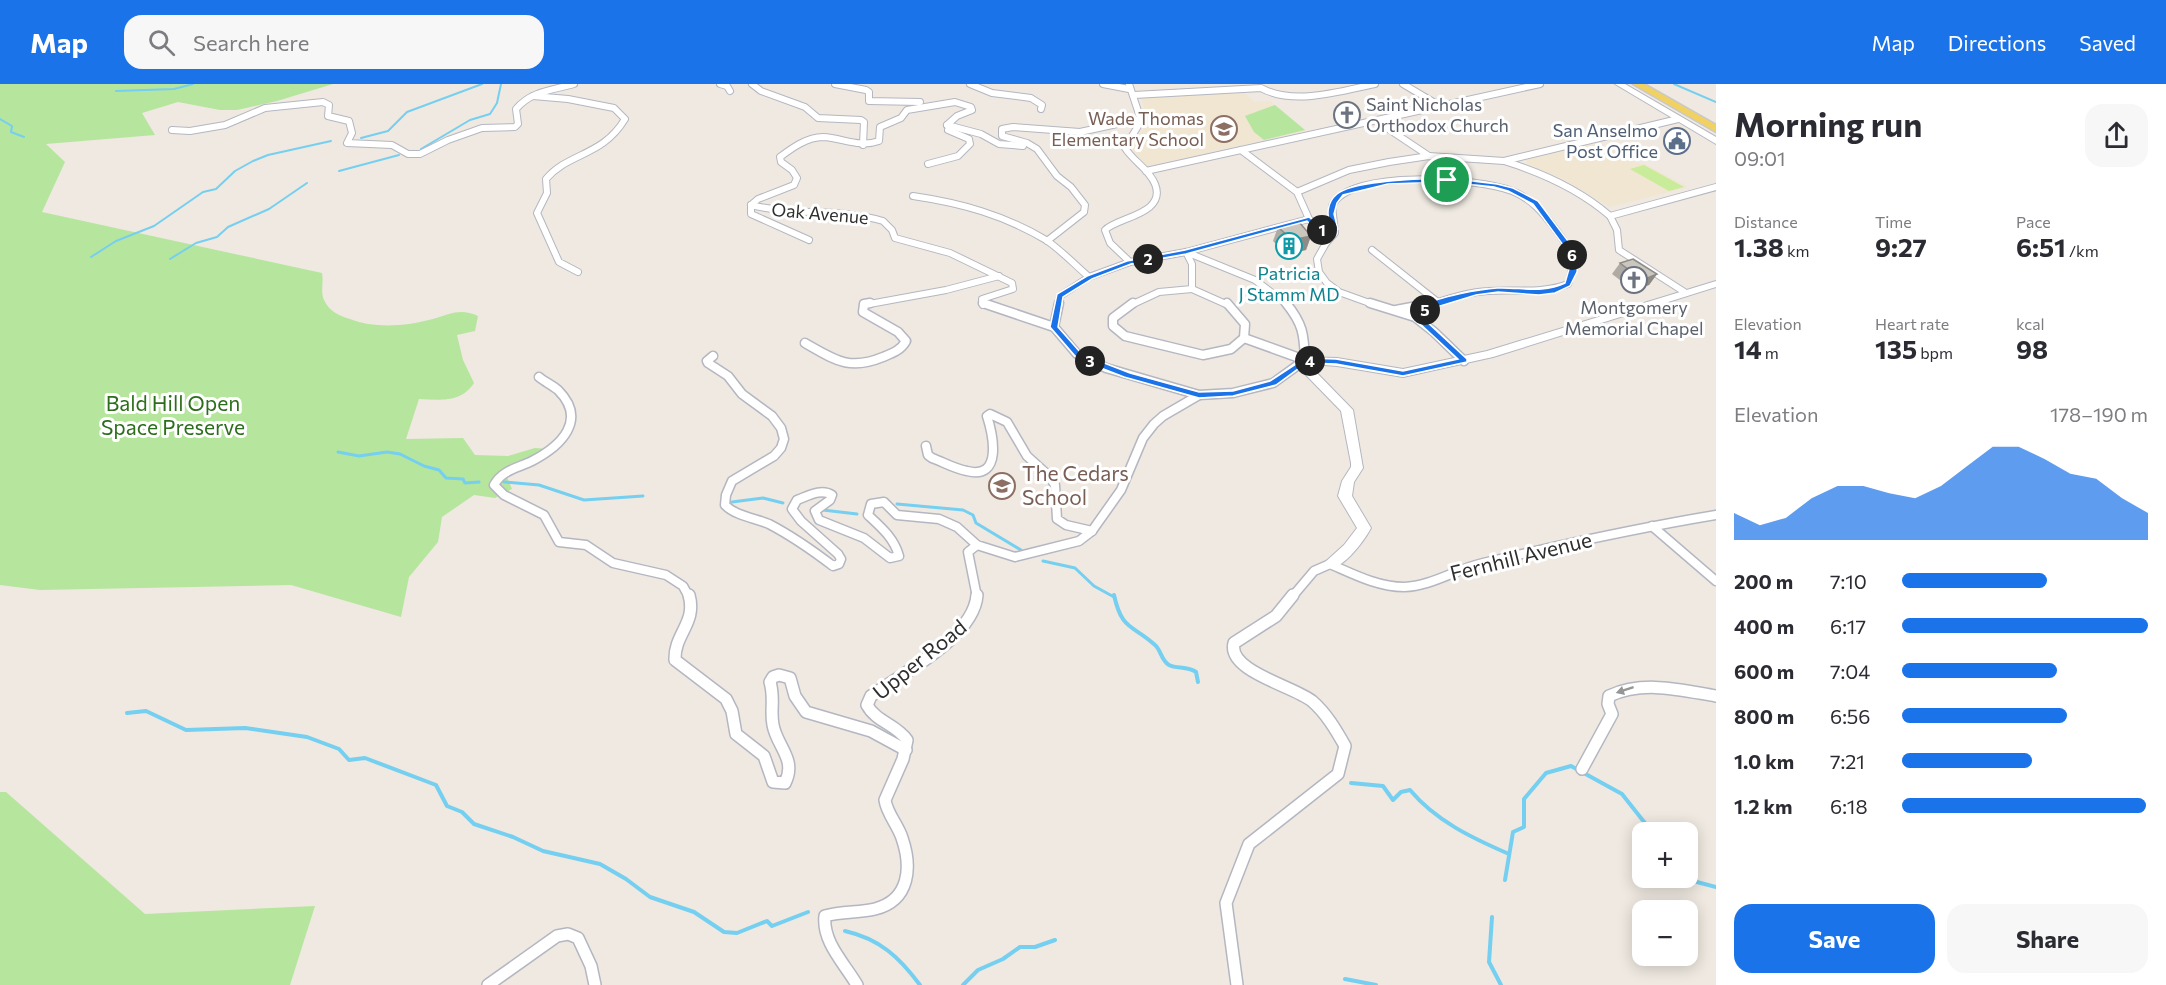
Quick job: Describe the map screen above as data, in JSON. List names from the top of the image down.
{
  "streets": {
    "street": ["Oak Avenue", "Fernhill Avenue", "Upper Road"]
  },
  "parks": ["Bald Hill Open Space Preserve"],
  "places": {
    "church": ["Saint Nicholas Orthodox Church", "Montgomery Memorial Chapel"],
    "school or university": ["Wade Thomas Elementary School", "The Cedars School"],
    "public building": ["San Anselmo Post Office"],
    "building": ["Patricia J Stamm MD"]
  },
  "page": {
    "header": "Map",
    "search": "Search here",
    "nav": ["Map", "Directions", "Saved"],
    "heading": ["Morning run", "09:01"],
    "stats": [
      ["Distance", "1.38 km"],
      ["Time", "9:27"],
      ["Pace", "6:51 /km"],
      ["Elevation", "14 m"],
      ["Heart rate", "135 bpm"],
      ["kcal", "98"]
    ],
    "pins": [
      "1",
      "6",
      "2",
      "5",
      "3",
      "4"
    ],
    "chart": ["Elevation", "178–190 m"],
    "list": [
      {
        "name": "200 m",
        "note": "7:10"
      },
      {
        "name": "400 m",
        "note": "6:17"
      },
      {
        "name": "600 m",
        "note": "7:04"
      },
      {
        "name": "800 m",
        "note": "6:56"
      },
      {
        "name": "1.0 km",
        "note": "7:21"
      },
      {
        "name": "1.2 km",
        "note": "6:18"
      }
    ],
    "map_buttons": ["+", "−"],
    "buttons": ["Save", "Share"]
  }
}
